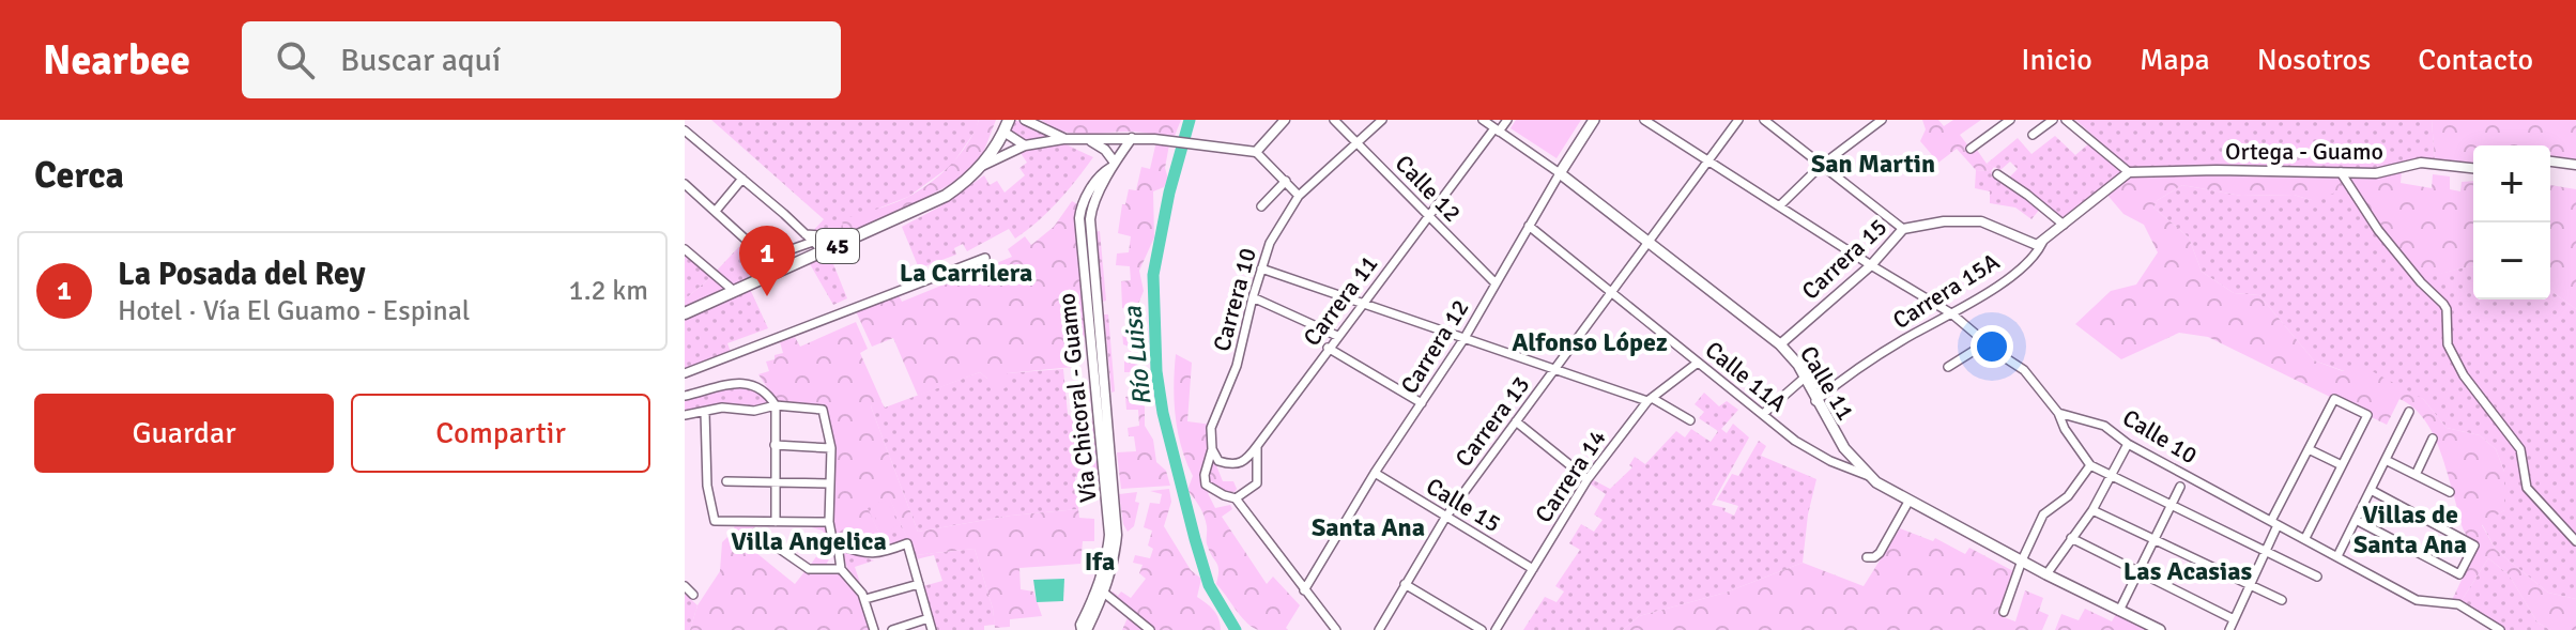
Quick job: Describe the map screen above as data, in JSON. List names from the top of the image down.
{
  "streets": {
    "main road": ["45", "Carrera 12", "Calle 11"],
    "street": [
      "Ortega - Guamo",
      "Calle 12",
      "Carrera 15",
      "Carrera 15A",
      "Carrera 10",
      "Carrera 11",
      "Calle 11A",
      "Vía Chicoral - Guamo",
      "Carrera 13",
      "Calle 10",
      "Carrera 14",
      "Calle 15"
    ]
  },
  "crossings": [
    ["Ortega - Guamo", "Carrera 15A"],
    ["Calle 12", "Carrera 10"],
    ["Calle 12", "Carrera 11"],
    ["Calle 12", "Carrera 12"],
    ["Carrera 15", "Carrera 15A"],
    ["Carrera 15", "Calle 11"],
    ["Carrera 15A", "Calle 11"],
    ["Carrera 11", "Calle 11"],
    ["Carrera 12", "Calle 11A"],
    ["Carrera 12", "Calle 11"],
    ["Carrera 12", "Calle 15"],
    ["Calle 11A", "Calle 11"],
    ["Calle 11A", "Carrera 13"],
    ["Calle 11A", "Carrera 14"],
    ["Calle 11", "Carrera 13"],
    ["Carrera 13", "Calle 15"],
    ["Carrera 14", "Calle 15"]
  ],
  "districts": [
    "San Martin",
    "La Carrilera",
    "Alfonso López",
    "Villas de Santa Ana",
    "Santa Ana",
    "Villa Angelica",
    "Ifa",
    "Las Acasias"
  ],
  "water": ["Río Luisa"],
  "page": {
    "header": "Nearbee",
    "search": "Buscar aquí",
    "nav": [
      "Inicio",
      "Mapa",
      "Nosotros",
      "Contacto"
    ],
    "heading": "Cerca",
    "map_buttons": ["+", "−"],
    "pins": "1",
    "list": [
      {
        "mark": "1",
        "name": "La Posada del Rey",
        "note": "Hotel · Vía El Guamo - Espinal",
        "value": "1.2 km"
      }
    ],
    "buttons": ["Guardar", "Compartir"]
  }
}
